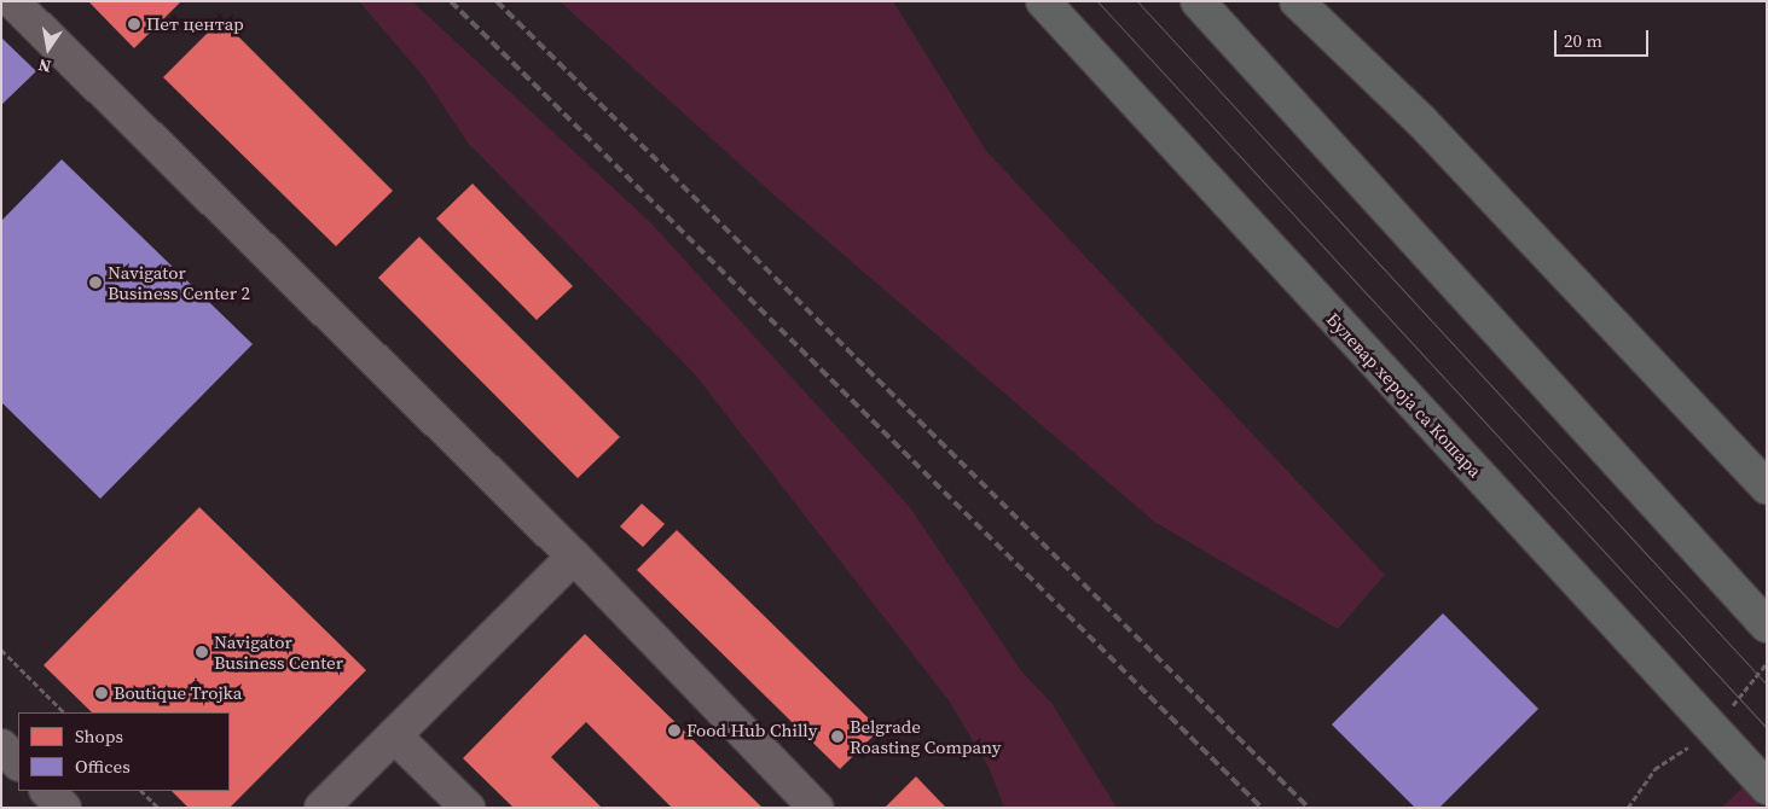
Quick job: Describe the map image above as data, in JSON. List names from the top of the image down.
{
  "streets": {
    "main road": ["Булевар хероја са Кошара"]
  },
  "places": [
    "Пет центар",
    "Navigator Business Center 2",
    "Navigator Business Center",
    "Boutique Trojka",
    "Food Hub Chilly",
    "Belgrade Roasting Company"
  ],
  "legend": ["Shops", "Offices"],
  "scale_bar": "20 m",
  "north": "bottom"
}
